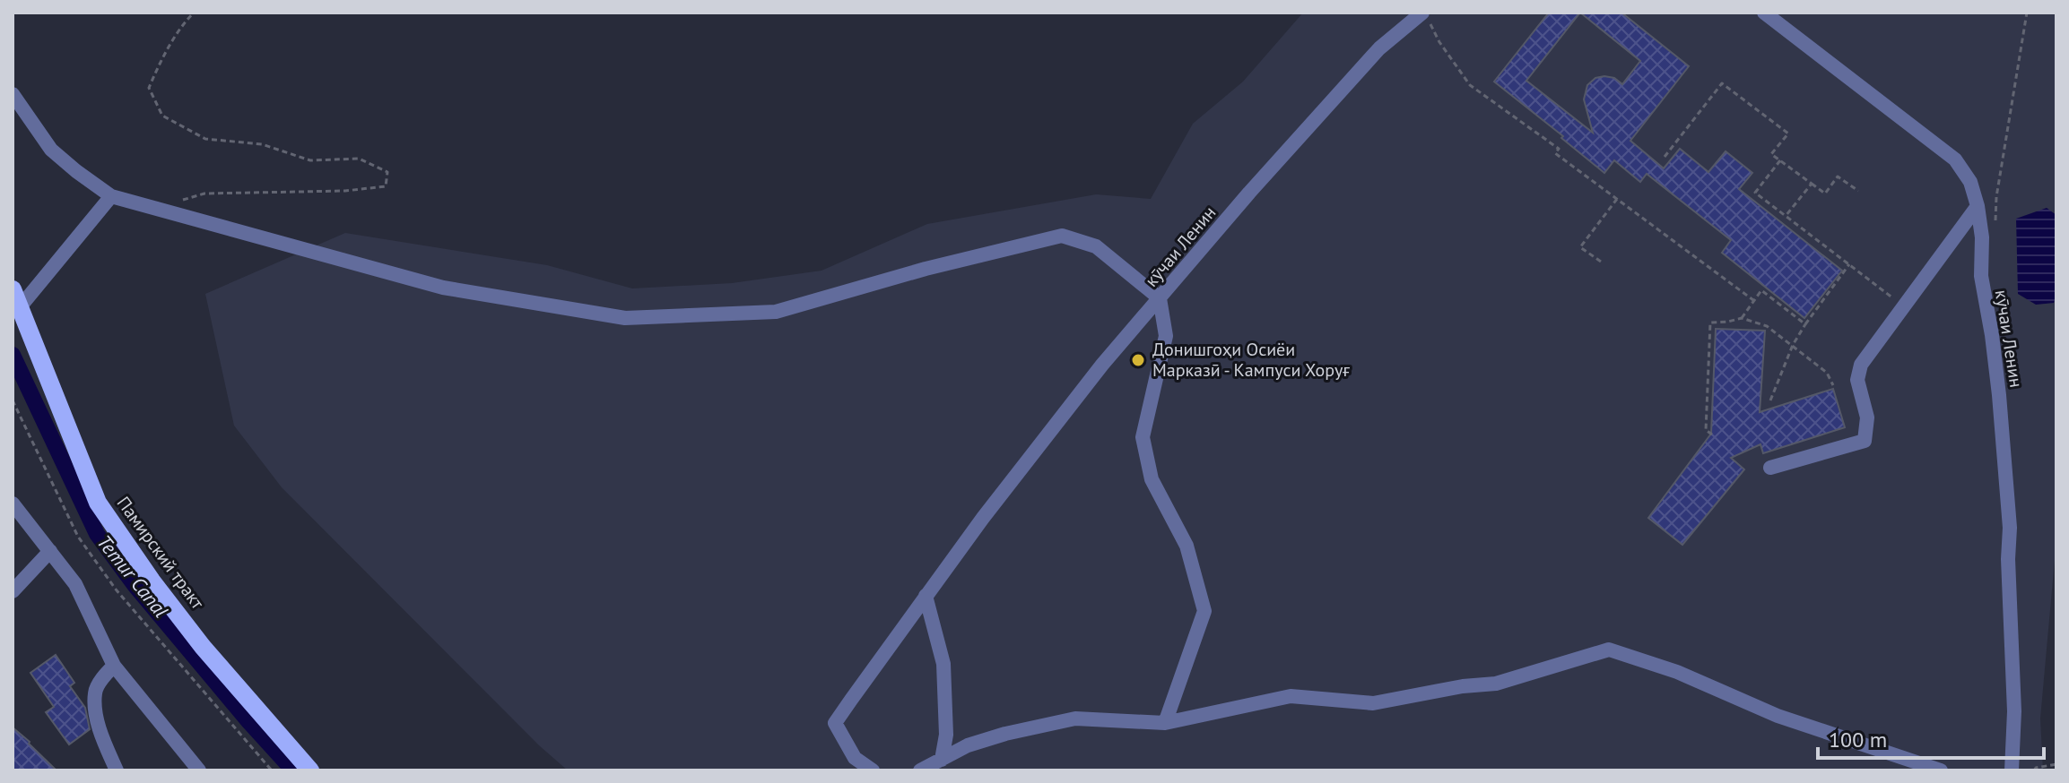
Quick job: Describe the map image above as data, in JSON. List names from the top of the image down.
{
  "streets": {
    "main road": ["Памирский тракт"],
    "street": ["кӯчаи Ленин"]
  },
  "water": ["Temur Canal"],
  "places": ["Донишгоҳи Осиёи Марказӣ - Кампуси Хоруғ"],
  "scale_bar": "100 m"
}
